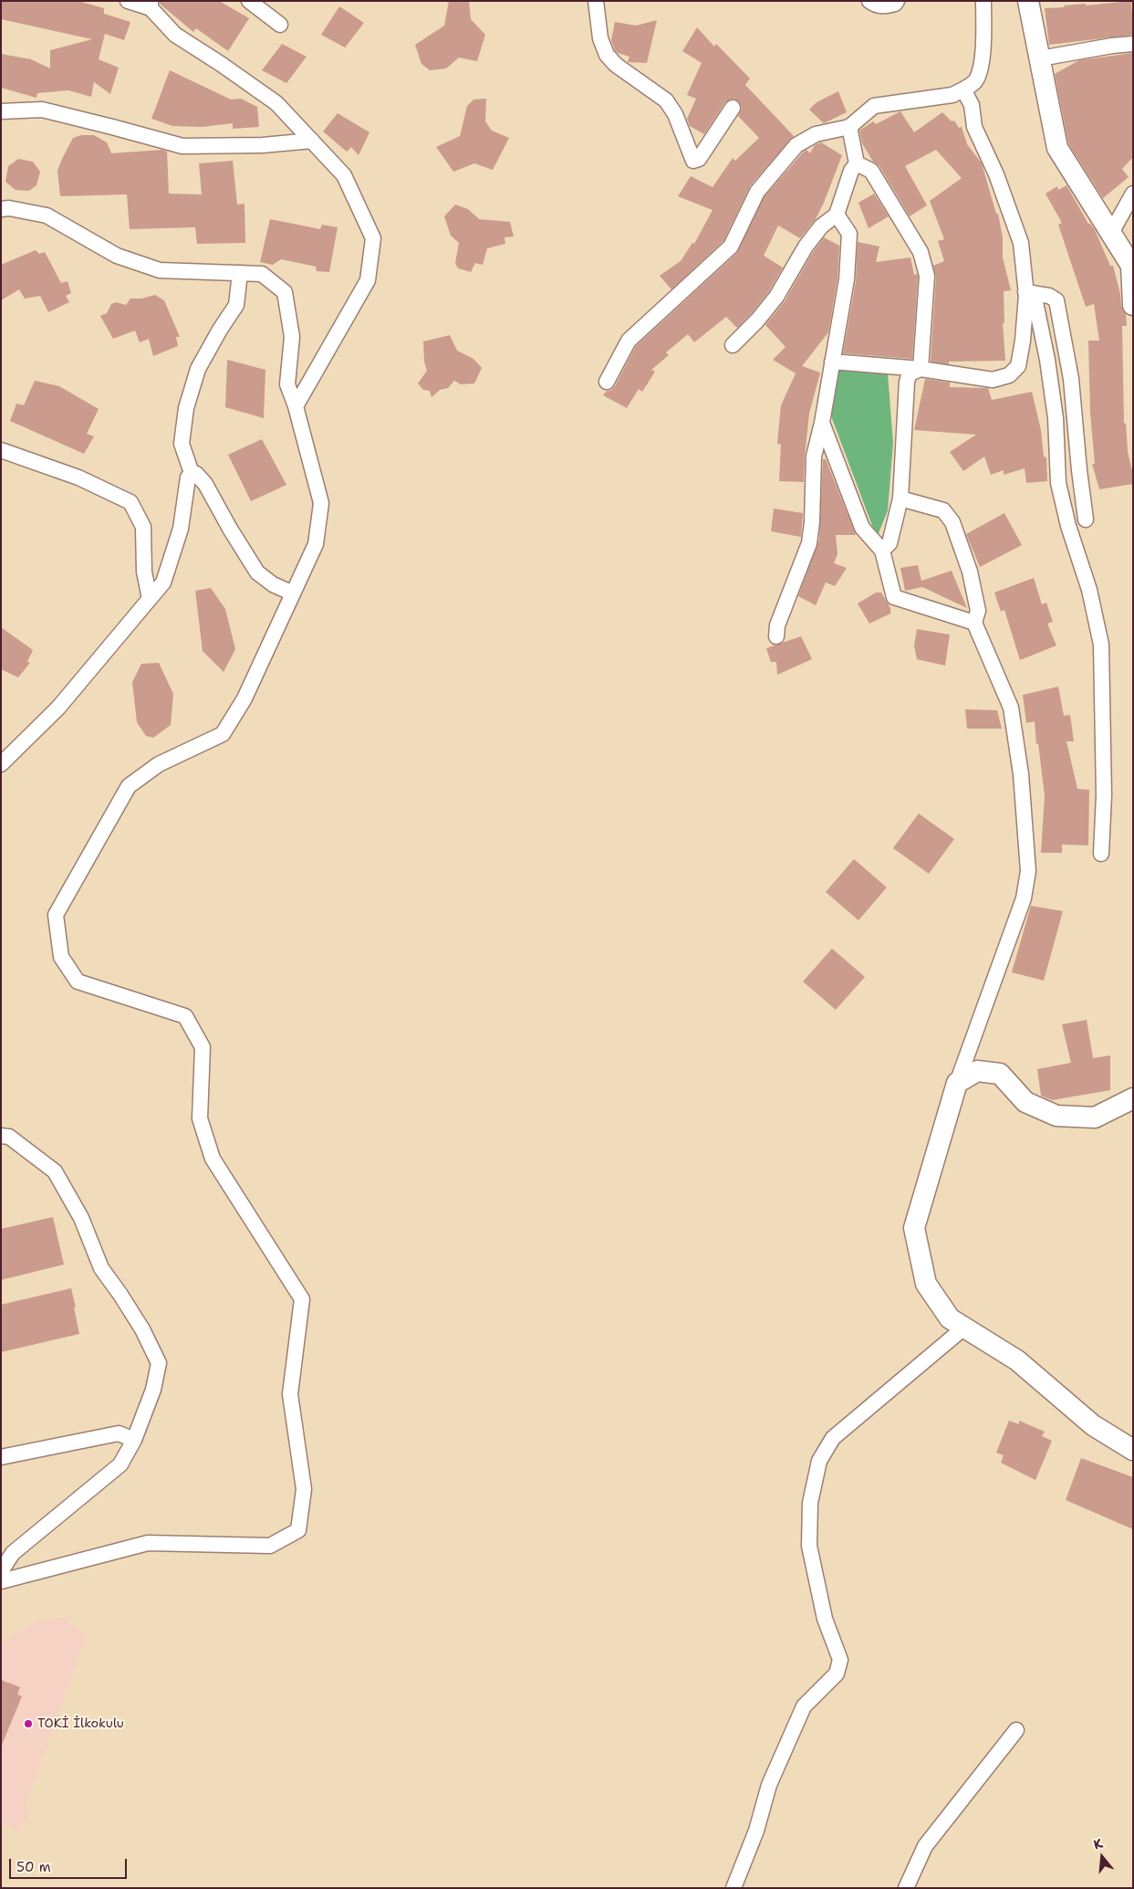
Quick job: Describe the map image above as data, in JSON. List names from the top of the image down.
{
  "places": ["TOKİ İlkokulu"],
  "scale_bar": "50 m",
  "north": "top"
}
